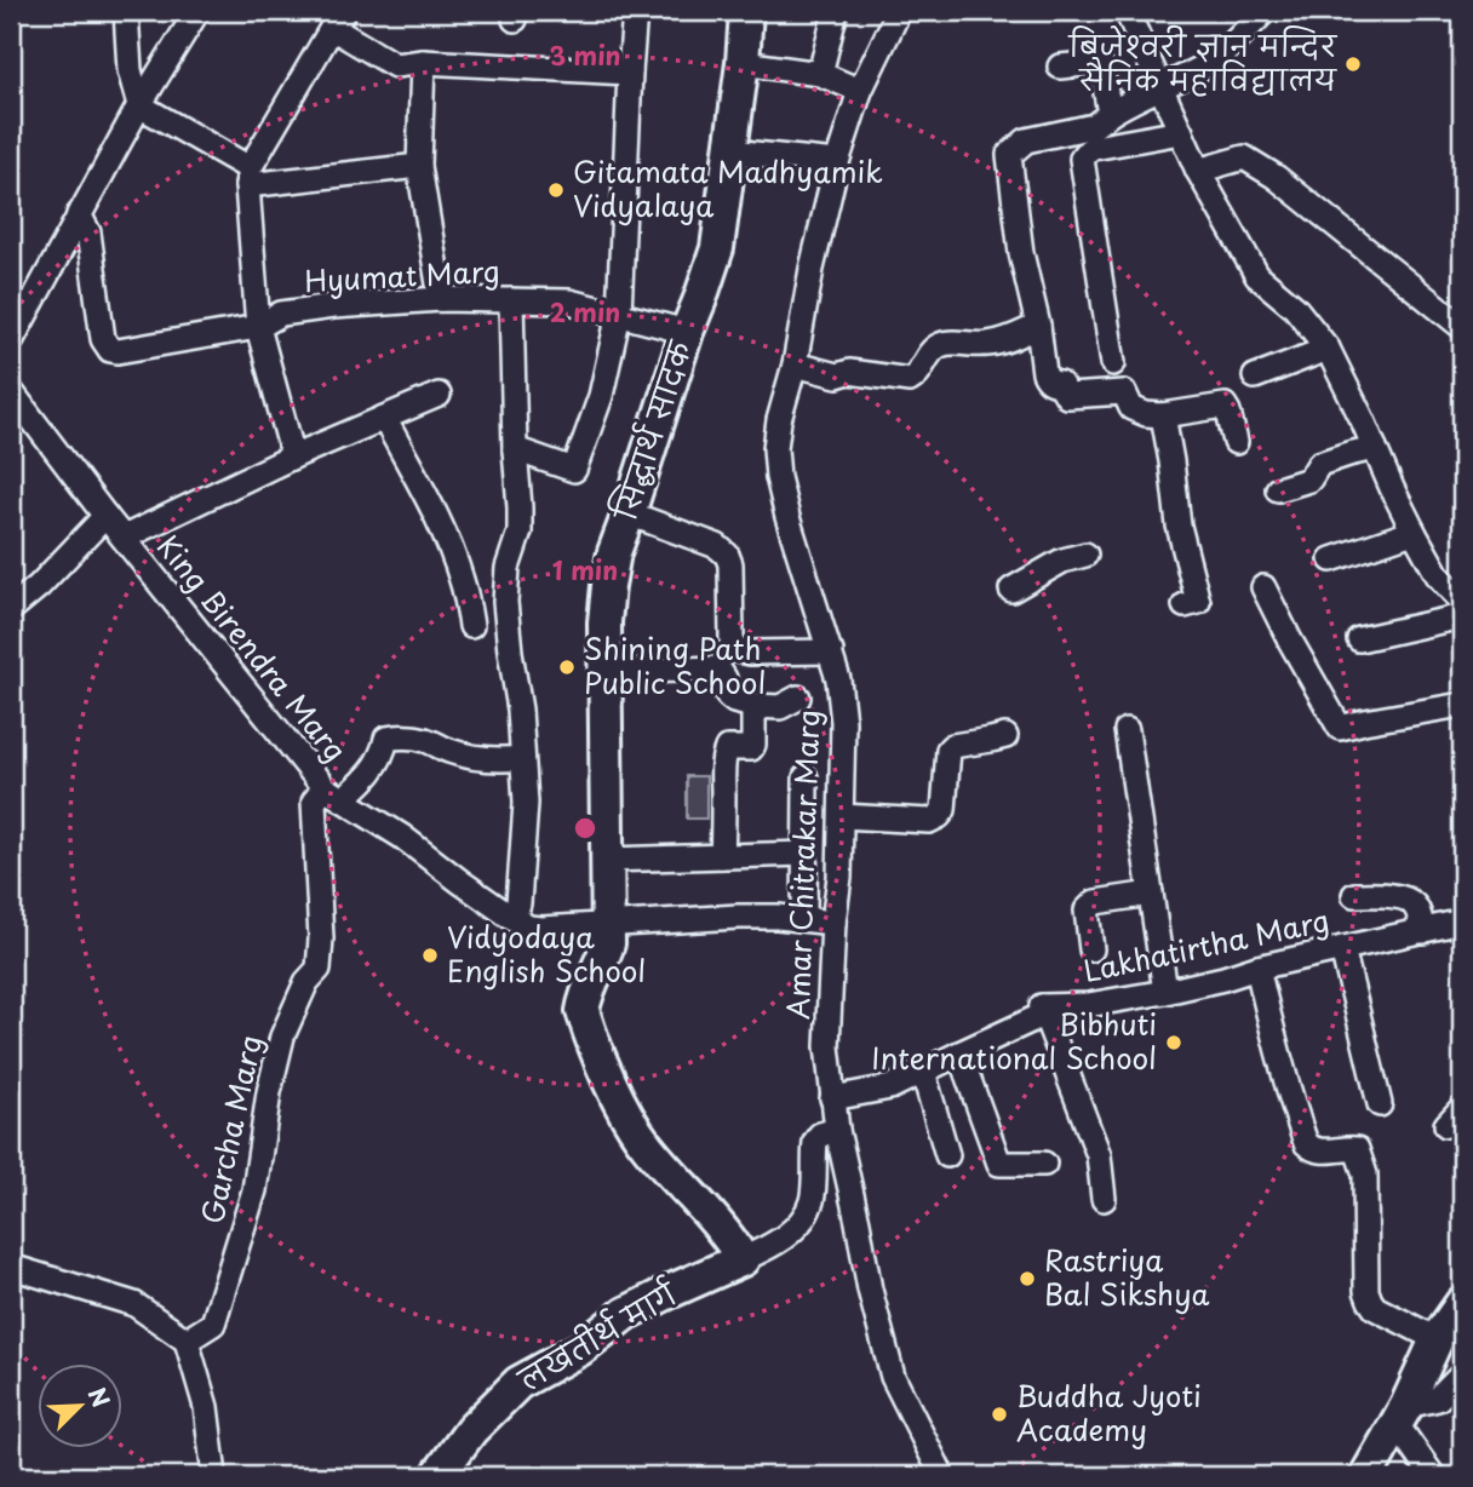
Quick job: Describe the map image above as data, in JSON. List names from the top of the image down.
{
  "streets": {
    "street": [
      "Hyumat Marg",
      "सिद्धार्थ सादक",
      "King Birendra Marg",
      "Amar Chitrakar Marg",
      "Lakhatirtha Marg",
      "Garcha Marg",
      "लखतीर्थ मार्ग"
    ]
  },
  "crossings": [
    ["Hyumat Marg", "सिद्धार्थ सादक"],
    ["सिद्धार्थ सादक", "King Birendra Marg"],
    ["सिद्धार्थ सादक", "लखतीर्थ मार्ग"],
    ["King Birendra Marg", "Amar Chitrakar Marg"],
    ["King Birendra Marg", "Garcha Marg"]
  ],
  "places": [
    "बिजेश्वरी ज्ञान मन्दिर सैनिक महाविद्यालय",
    "Gitamata Madhyamik Vidyalaya",
    "Shining Path Public School",
    "Vidyodaya English School",
    "Bibhuti International School",
    "Rastriya Bal Sikshya",
    "Buddha Jyoti Academy"
  ],
  "north": "top right",
  "rings": ["3 min", "2 min", "1 min"]
}
